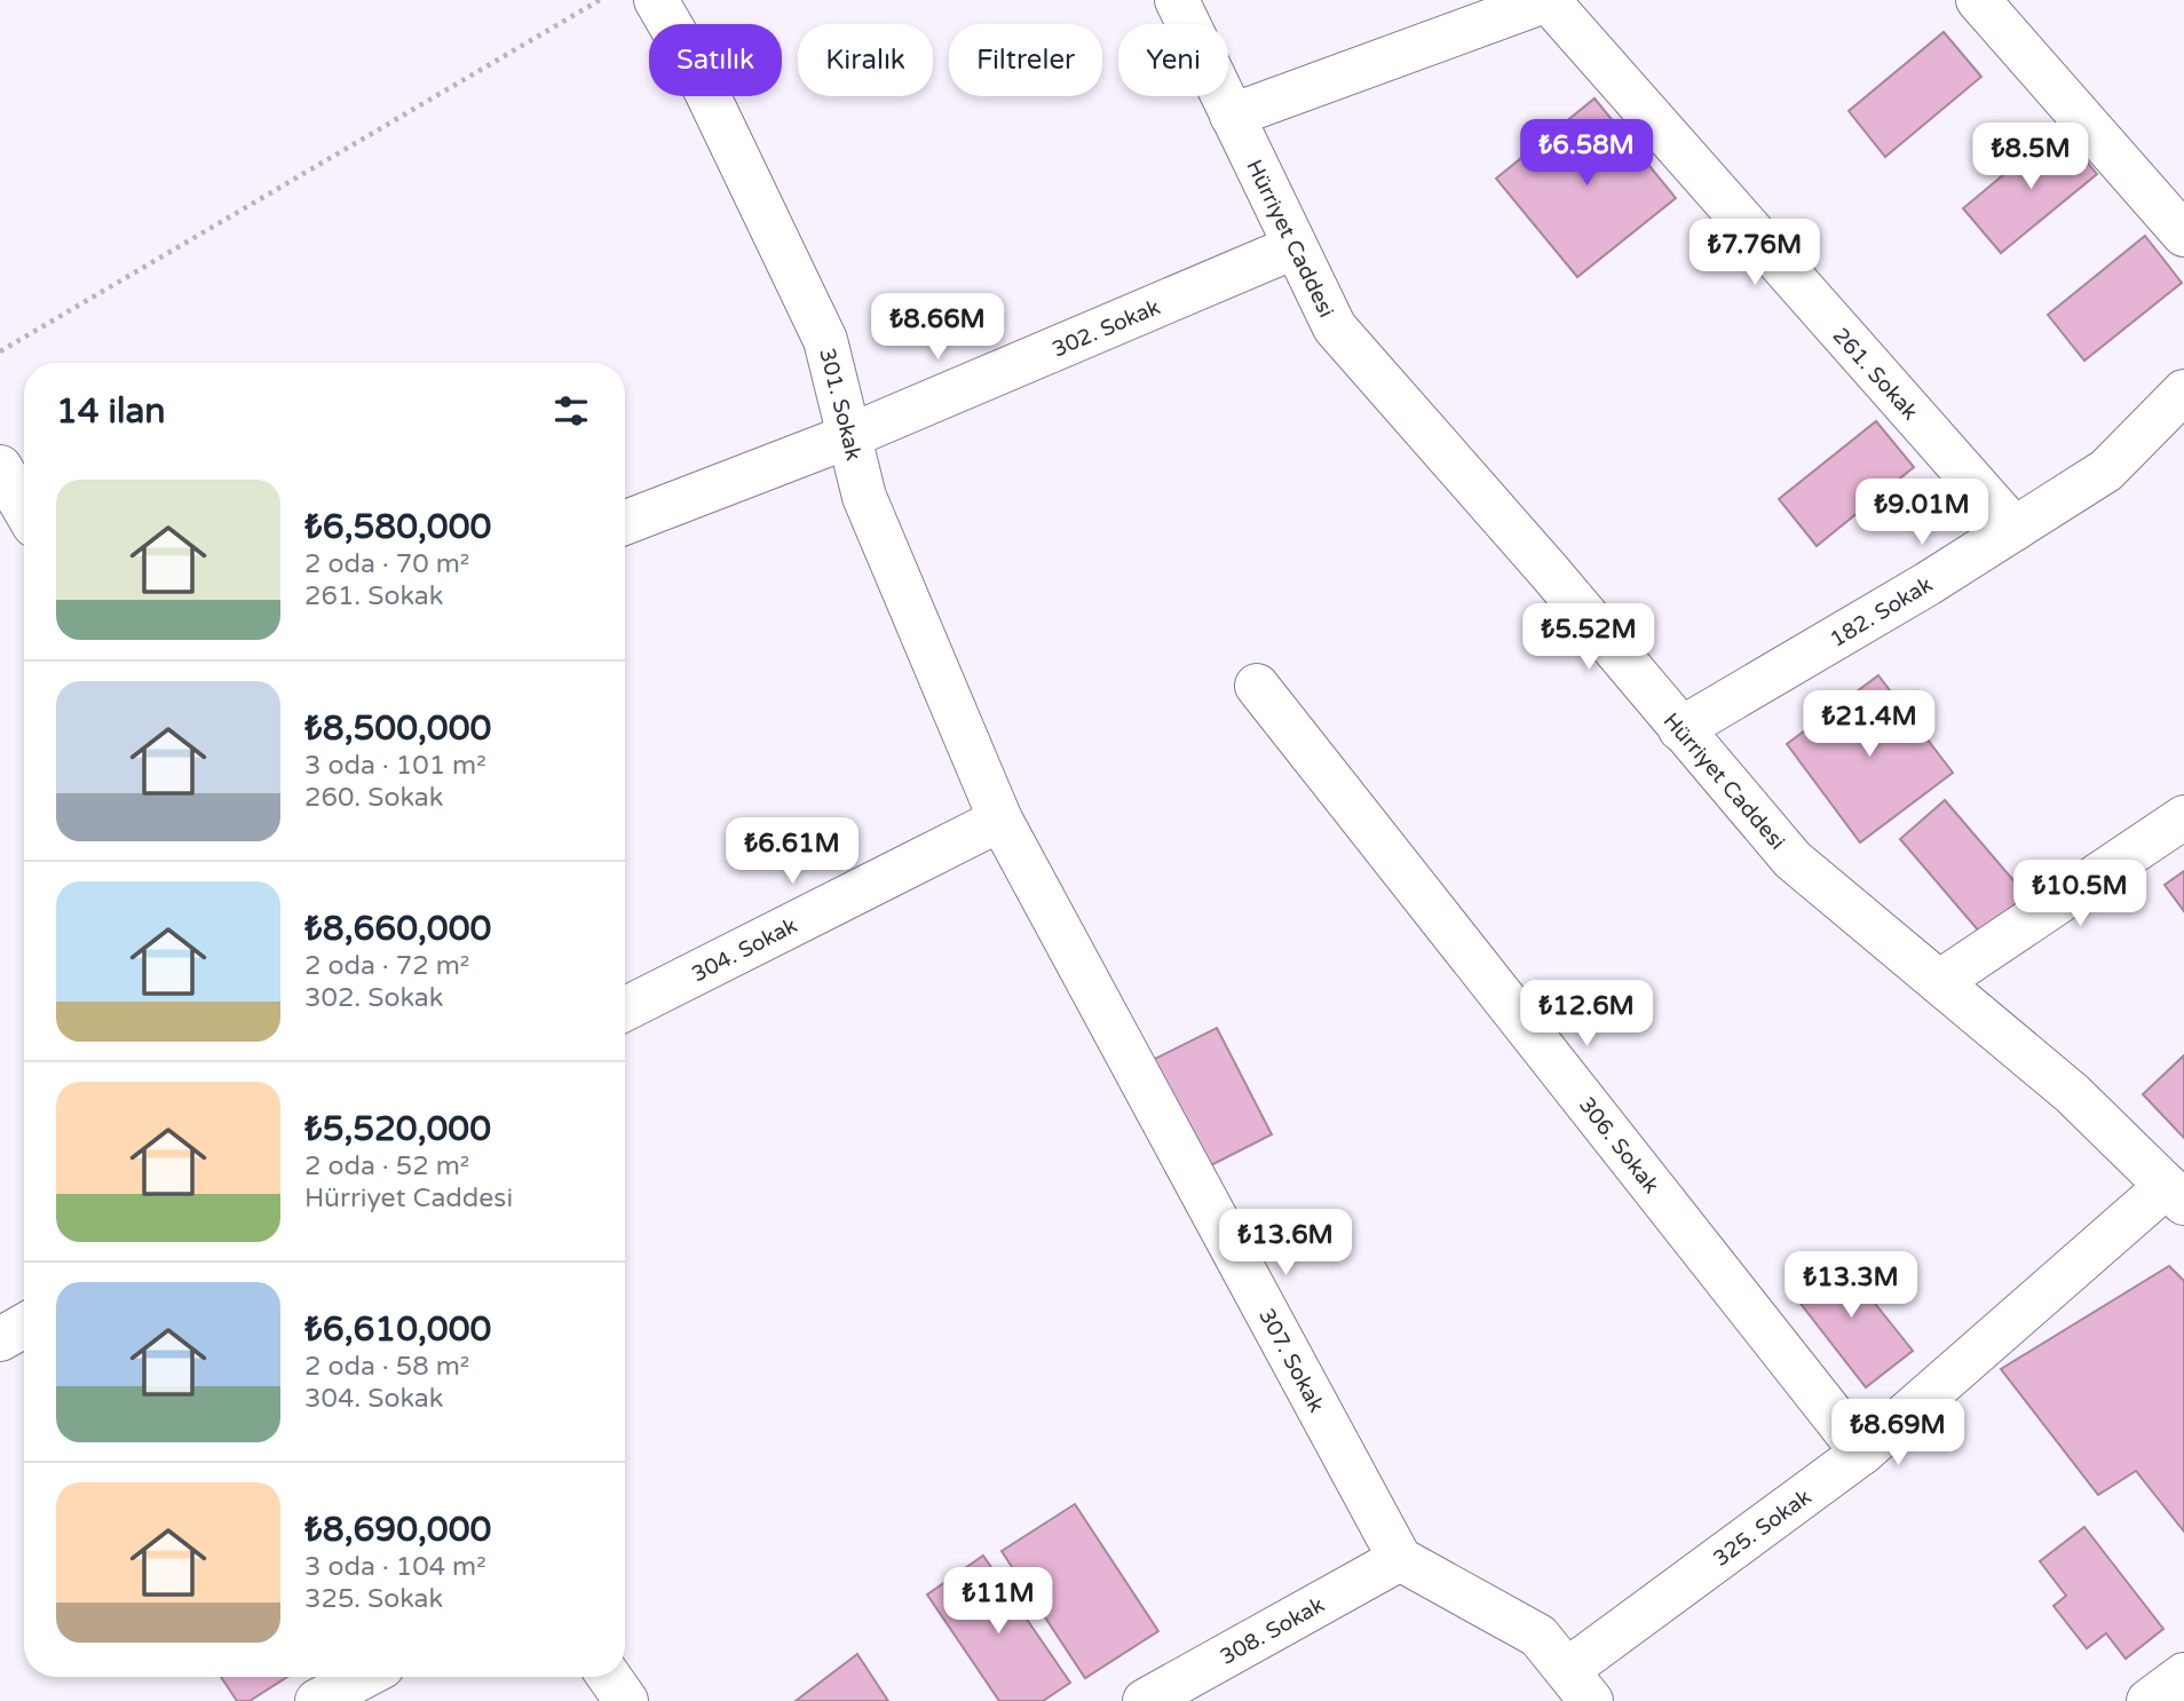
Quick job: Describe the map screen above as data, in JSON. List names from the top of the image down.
{
  "streets": {
    "street": [
      "Hürriyet Caddesi",
      "302. Sokak",
      "261. Sokak",
      "301. Sokak",
      "182. Sokak",
      "304. Sokak",
      "306. Sokak",
      "307. Sokak",
      "325. Sokak",
      "308. Sokak"
    ]
  },
  "crossings": [
    ["Hürriyet Caddesi", "182. Sokak"],
    ["Hürriyet Caddesi", "325. Sokak"],
    ["302. Sokak", "301. Sokak"],
    ["261. Sokak", "182. Sokak"],
    ["301. Sokak", "304. Sokak"],
    ["301. Sokak", "307. Sokak"],
    ["304. Sokak", "307. Sokak"],
    ["306. Sokak", "325. Sokak"],
    ["307. Sokak", "308. Sokak"]
  ],
  "page": {
    "chip": [
      "Satılık",
      "Kiralık",
      "Filtreler",
      "Yeni"
    ],
    "price": [
      "₺6.58M",
      "₺8.5M",
      "₺7.76M",
      "₺8.66M",
      "₺9.01M",
      "₺5.52M",
      "₺21.4M",
      "₺6.61M",
      "₺10.5M",
      "₺12.6M",
      "₺13.6M",
      "₺13.3M",
      "₺8.69M",
      "₺11M"
    ],
    "heading": "14 ilan",
    "list": [
      {
        "name": "₺6,580,000",
        "note": "2 oda · 70 m² · 261. Sokak"
      },
      {
        "name": "₺8,500,000",
        "note": "3 oda · 101 m² · 260. Sokak"
      },
      {
        "name": "₺8,660,000",
        "note": "2 oda · 72 m² · 302. Sokak"
      },
      {
        "name": "₺5,520,000",
        "note": "2 oda · 52 m² · Hürriyet Caddesi"
      },
      {
        "name": "₺6,610,000",
        "note": "2 oda · 58 m² · 304. Sokak"
      },
      {
        "name": "₺8,690,000",
        "note": "3 oda · 104 m² · 325. Sokak"
      }
    ]
  }
}
